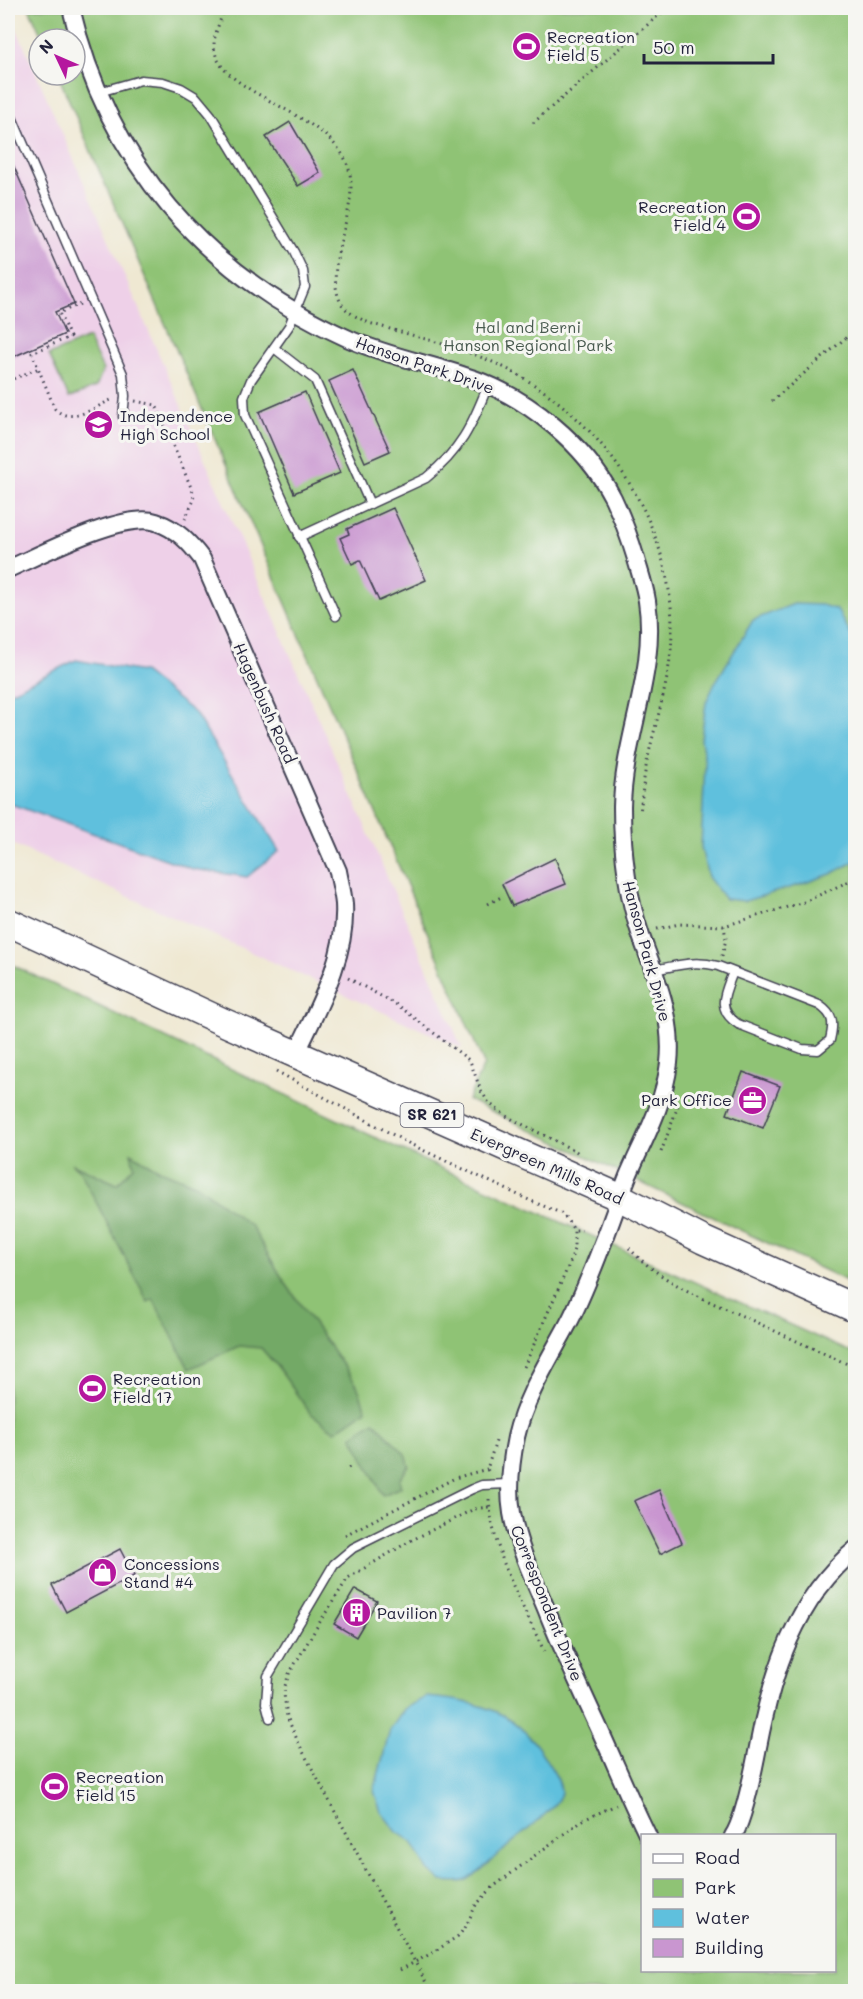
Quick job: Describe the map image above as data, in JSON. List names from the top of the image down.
{
  "streets": {
    "main road": ["SR 621", "Evergreen Mills Road"],
    "street": ["Hanson Park Drive", "Hagenbush Road", "Correspondent Drive"]
  },
  "crossings": [
    ["Hanson Park Drive", "Evergreen Mills Road"],
    ["Hanson Park Drive", "Correspondent Drive"],
    ["Hagenbush Road", "Evergreen Mills Road"],
    ["Evergreen Mills Road", "Correspondent Drive"]
  ],
  "parks": ["Hal and Berni Hanson Regional Park"],
  "places": {
    "sports": [
      "Recreation Field 5",
      "Recreation Field 4",
      "Recreation Field 17",
      "Recreation Field 15"
    ],
    "school or university": ["Independence High School"],
    "office": ["Park Office"],
    "shop": ["Concessions Stand #4"],
    "building": ["Pavilion 7"]
  },
  "legend": [
    "Road",
    "Park",
    "Water",
    "Building"
  ],
  "scale_bar": "50 m",
  "north": "top left"
}
